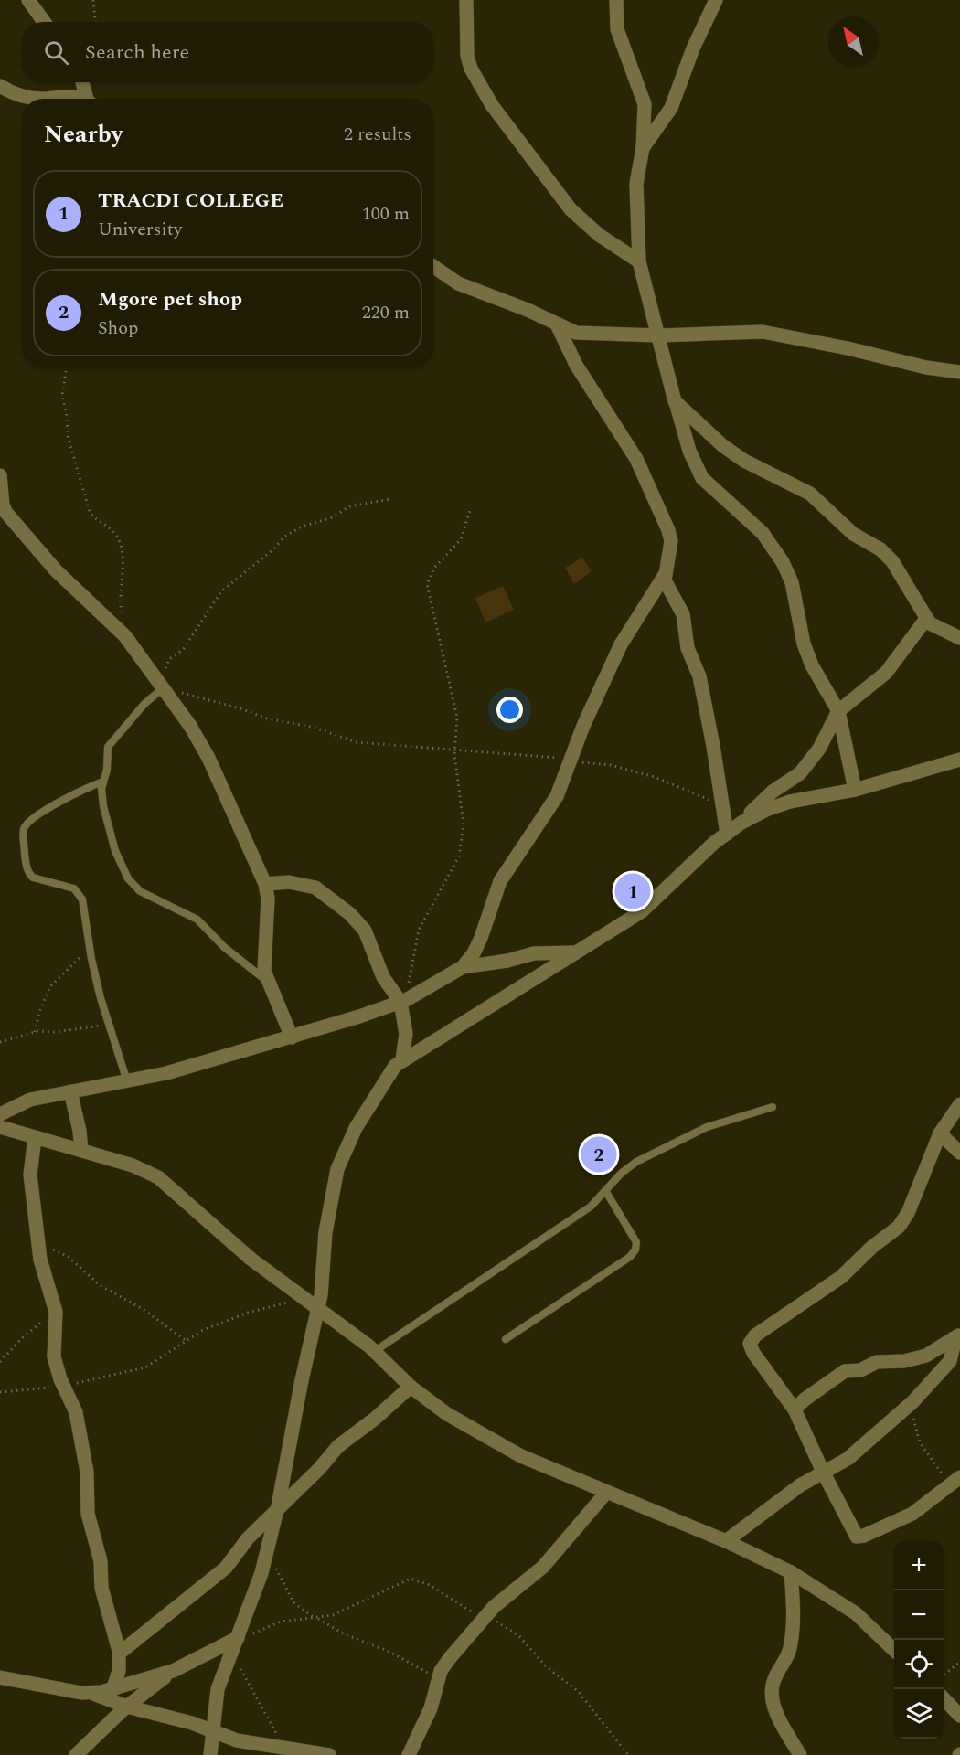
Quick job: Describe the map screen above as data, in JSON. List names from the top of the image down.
{
  "north": "top left",
  "page": {
    "search": "Search here",
    "heading": ["Nearby", "2 results"],
    "list": [
      {
        "mark": "1",
        "name": "TRACDI COLLEGE",
        "note": "University",
        "value": "100 m"
      },
      {
        "mark": "2",
        "name": "Mgore pet shop",
        "note": "Shop",
        "value": "220 m"
      }
    ],
    "pins": ["1", "2"],
    "map_buttons": ["+", "−"]
  }
}
